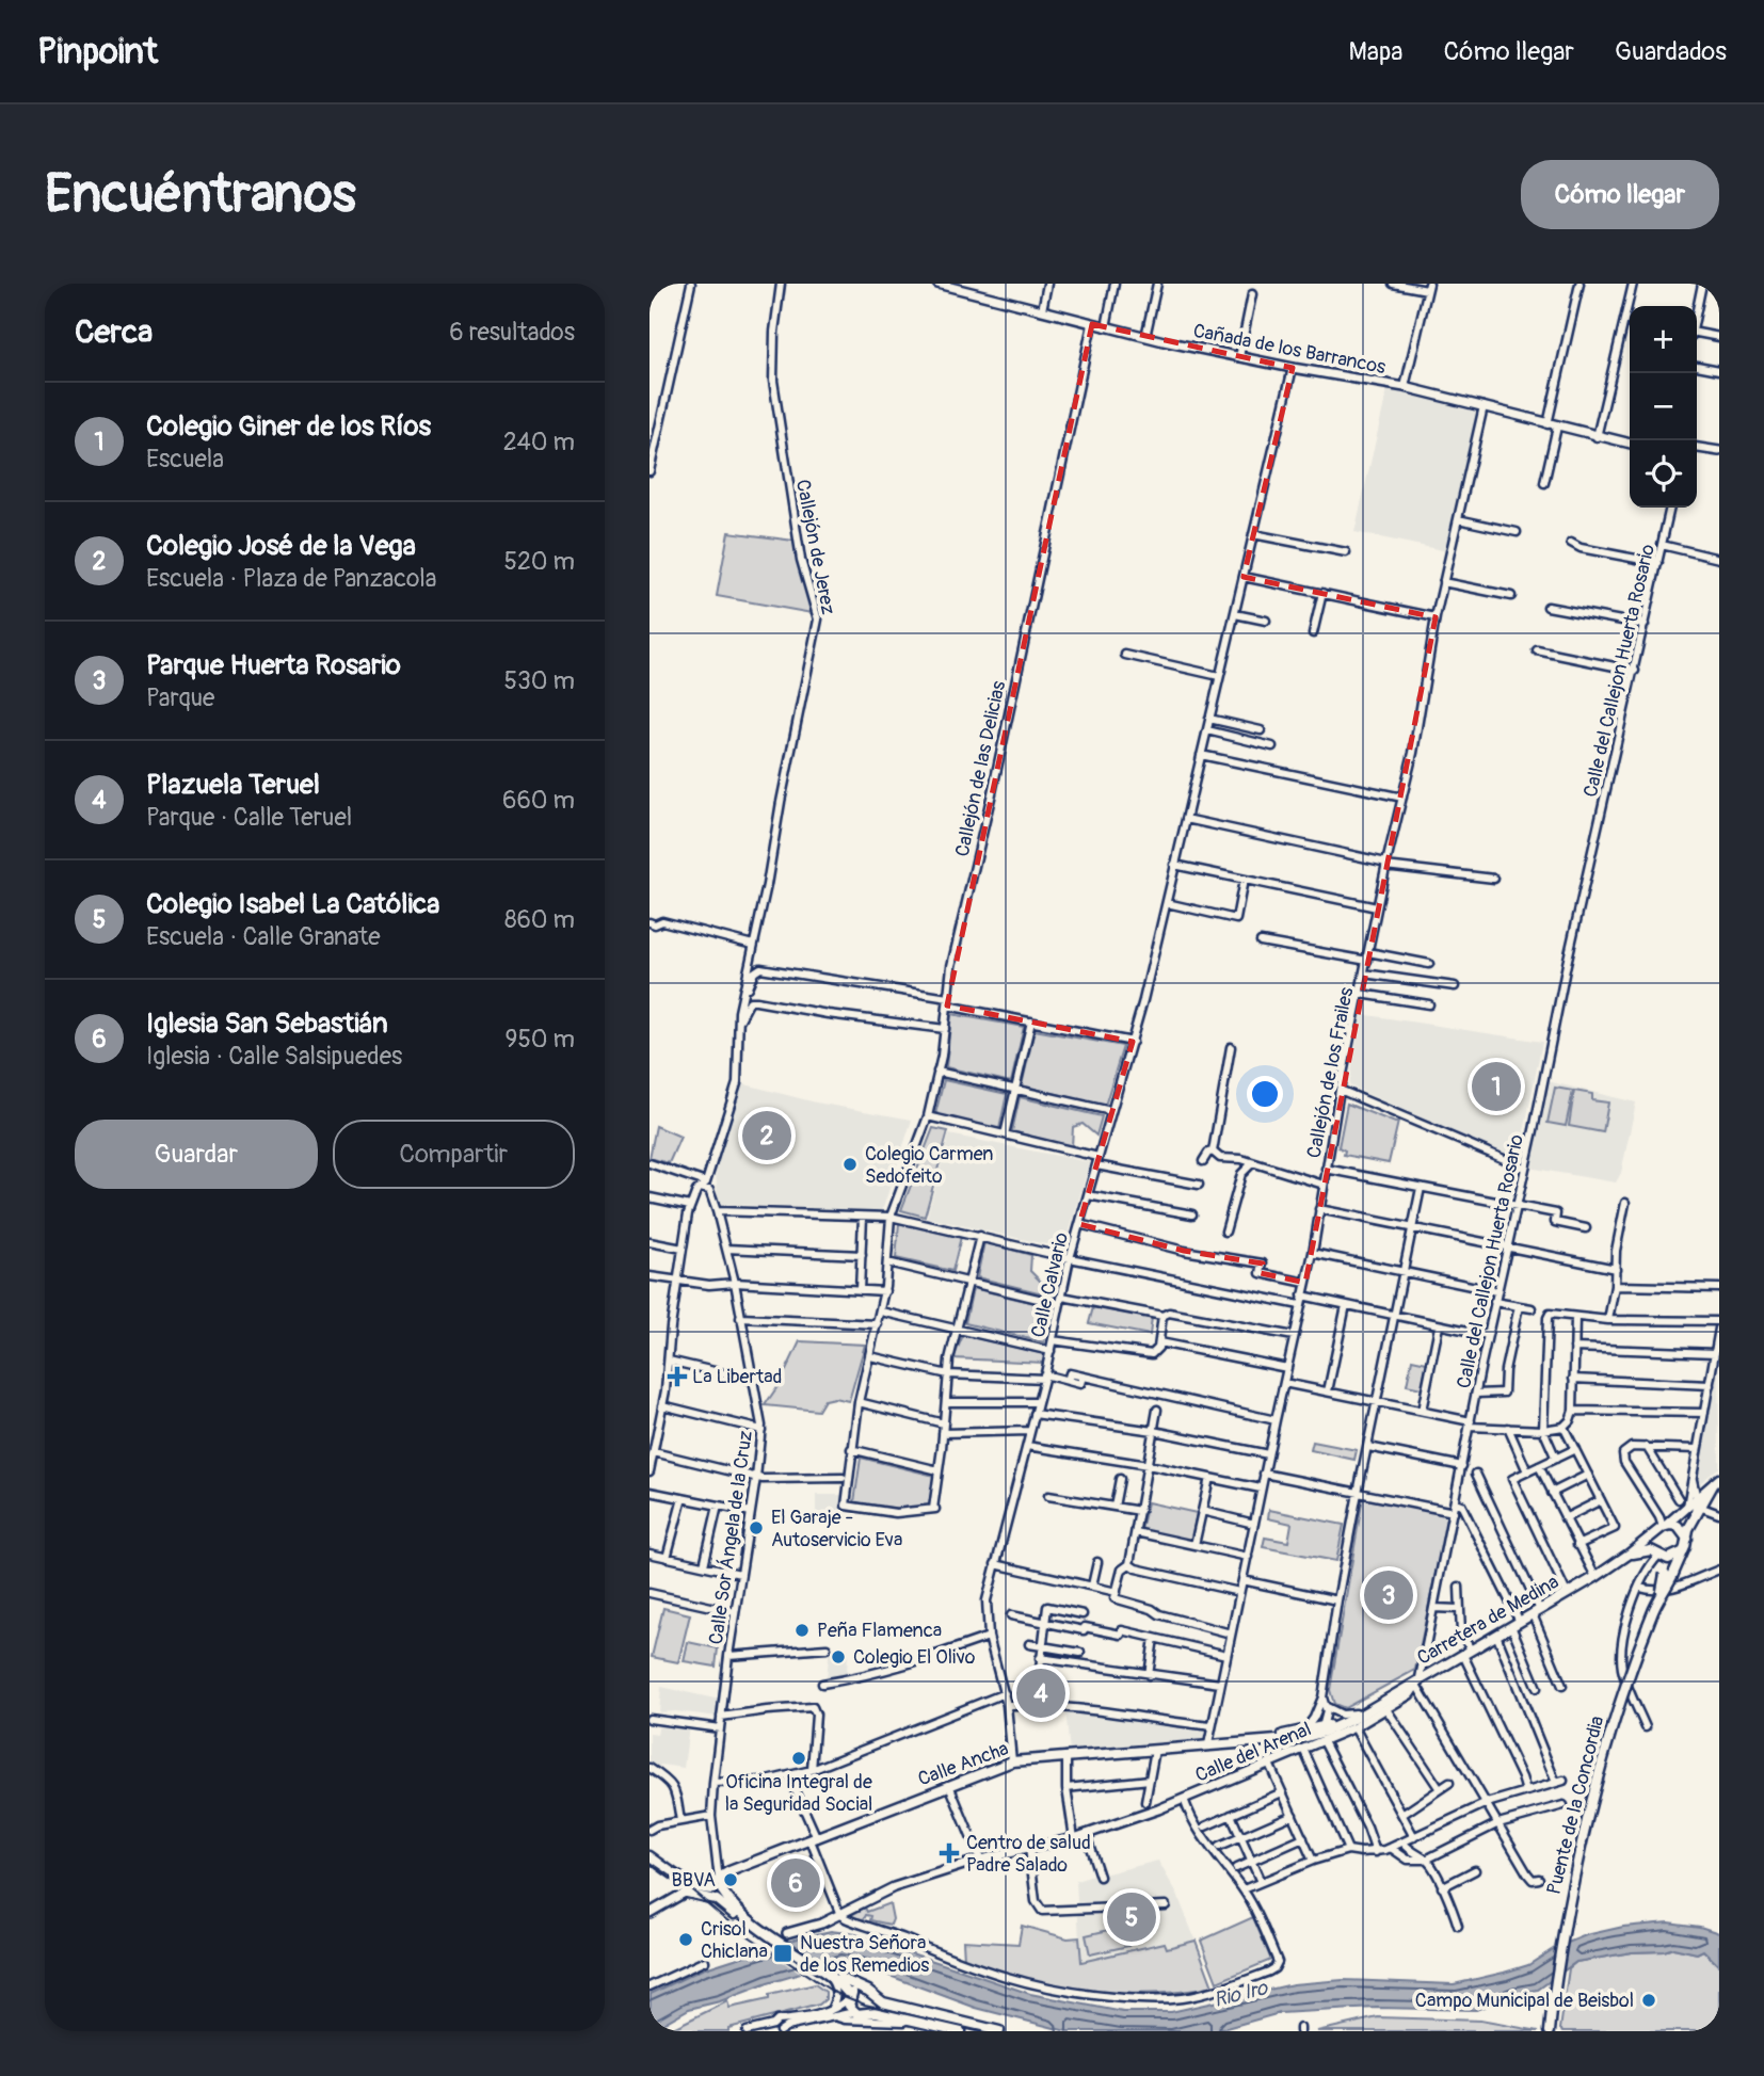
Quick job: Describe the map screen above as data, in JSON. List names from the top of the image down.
{
  "streets": {
    "main road": ["Carretera de Medina", "Calle Ancha", "Puente de la Concordia"],
    "street": [
      "Cañada de los Barrancos",
      "Callejón de Jerez",
      "Calle del Callejon Huerta Rosario",
      "Callejón de las Delicias",
      "Callejón de los Frailes",
      "Calle Calvario",
      "Calle Sor Ángela de la Cruz",
      "Calle del Arenal"
    ]
  },
  "crossings": [
    ["Cañada de los Barrancos", "Callejón de las Delicias"],
    ["Cañada de los Barrancos", "Callejón de los Frailes"],
    ["Cañada de los Barrancos", "Calle Calvario"],
    ["Callejón de Jerez", "Calle Sor Ángela de la Cruz"],
    ["Calle del Callejon Huerta Rosario", "Carretera de Medina"],
    ["Calle del Callejon Huerta Rosario", "Calle del Arenal"],
    ["Callejón de los Frailes", "Carretera de Medina"],
    ["Callejón de los Frailes", "Calle Ancha"],
    ["Calle Calvario", "Calle Ancha"],
    ["Calle Sor Ángela de la Cruz", "Calle Ancha"],
    ["Carretera de Medina", "Calle del Arenal"],
    ["Carretera de Medina", "Calle Ancha"],
    ["Carretera de Medina", "Puente de la Concordia"]
  ],
  "water": ["Rio Iro"],
  "places": {
    "other": [
      "Colegio Carmen Sedofeito",
      "El Garaje - Autoservicio Eva",
      "Peña Flamenca",
      "Colegio El Olivo",
      "Oficina Integral de la Seguridad Social",
      "BBVA",
      "Crisol Chiclana",
      "Campo Municipal de Beisbol"
    ],
    "health": ["La Libertad", "Centro de salud Padre Salado"],
    "transit": ["Nuestra Señora de los Remedios"]
  },
  "page": {
    "header": "Pinpoint",
    "nav": ["Mapa", "Cómo llegar", "Guardados"],
    "buttons": [
      "Cómo llegar",
      ["Guardar", "Compartir"]
    ],
    "title": "Encuéntranos",
    "heading": ["Cerca", "6 resultados"],
    "map_buttons": ["+", "−"],
    "list": [
      {
        "mark": "1",
        "name": "Colegio Giner de los Ríos",
        "note": "Escuela",
        "value": "240 m"
      },
      {
        "mark": "2",
        "name": "Colegio José de la Vega",
        "note": "Escuela · Plaza de Panzacola",
        "value": "520 m"
      },
      {
        "mark": "3",
        "name": "Parque Huerta Rosario",
        "note": "Parque",
        "value": "530 m"
      },
      {
        "mark": "4",
        "name": "Plazuela Teruel",
        "note": "Parque · Calle Teruel",
        "value": "660 m"
      },
      {
        "mark": "5",
        "name": "Colegio Isabel La Católica",
        "note": "Escuela · Calle Granate",
        "value": "860 m"
      },
      {
        "mark": "6",
        "name": "Iglesia San Sebastián",
        "note": "Iglesia · Calle Salsipuedes",
        "value": "950 m"
      }
    ],
    "pins": [
      "1",
      "2",
      "3",
      "4",
      "6",
      "5"
    ]
  }
}
